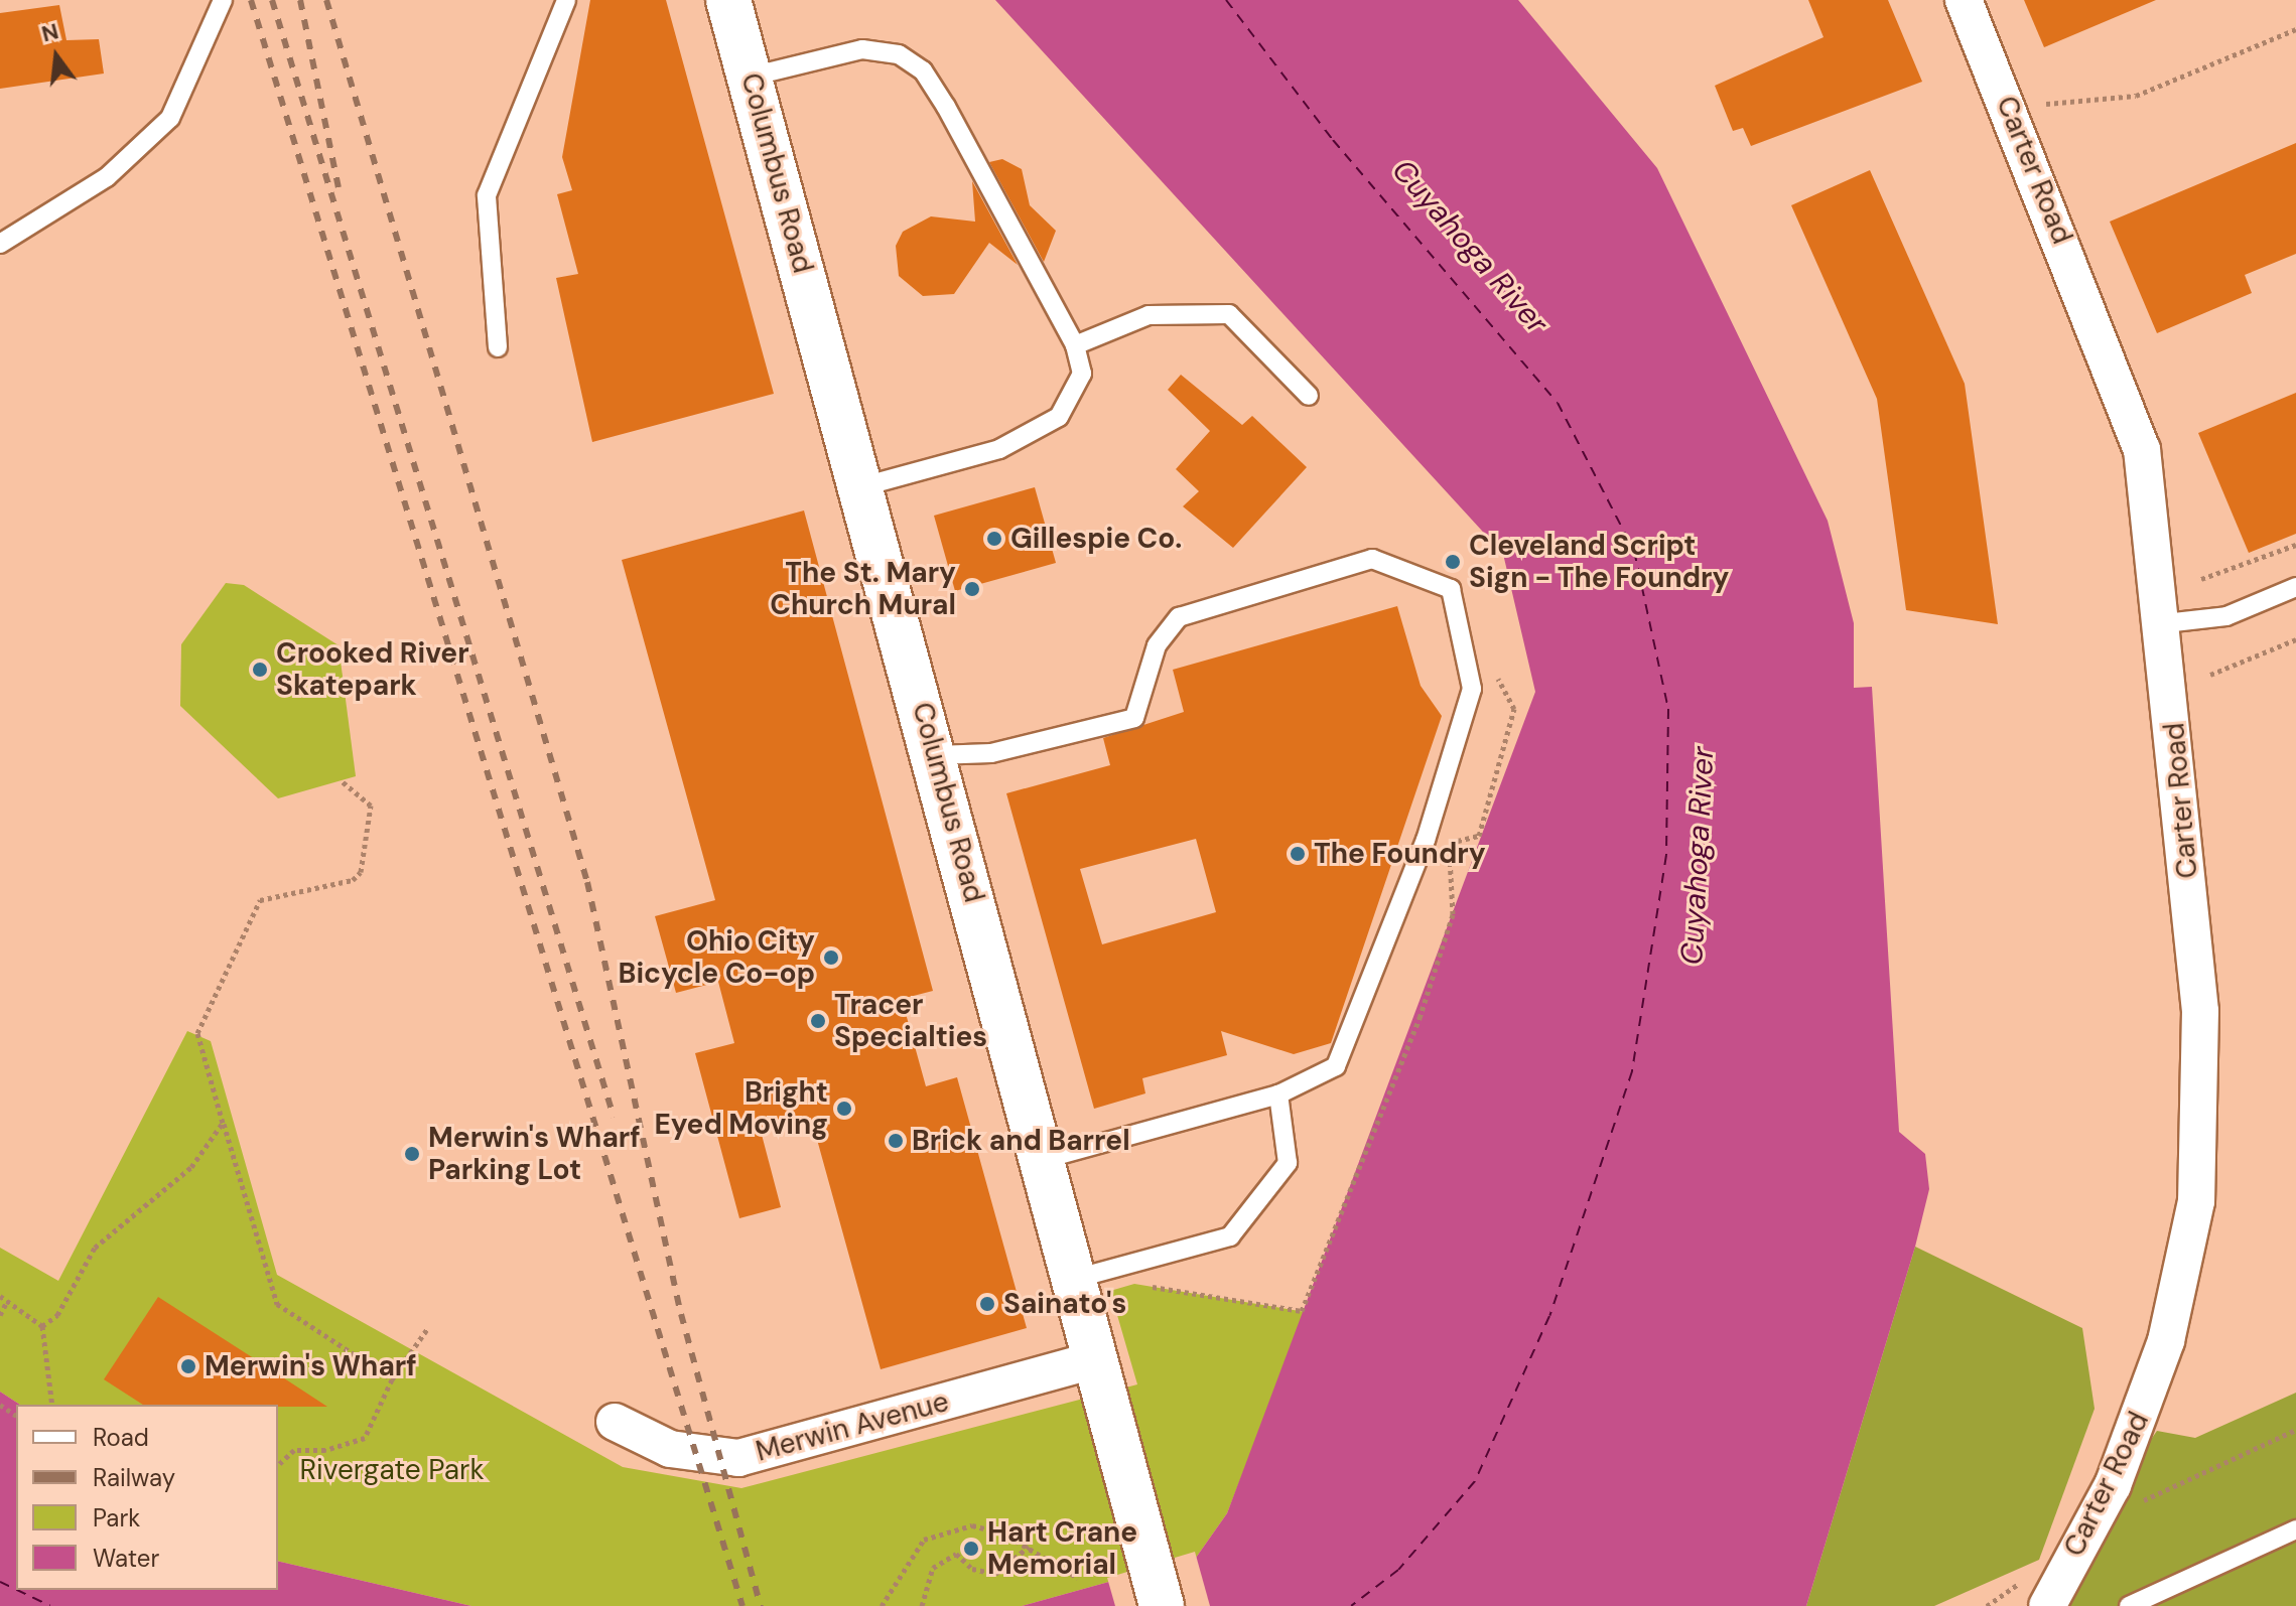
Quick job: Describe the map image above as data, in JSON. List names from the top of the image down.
{
  "streets": {
    "street": ["Carter Road", "Columbus Road", "Merwin Avenue"]
  },
  "crossings": [
    ["Columbus Road", "Merwin Avenue"]
  ],
  "water": ["Cuyahoga River"],
  "parks": ["Rivergate Park"],
  "places": [
    "Gillespie Co.",
    "Cleveland Script Sign - The Foundry",
    "The St. Mary Church Mural",
    "Crooked River Skatepark",
    "The Foundry",
    "Ohio City Bicycle Co-op",
    "Tracer Specialties",
    "Bright Eyed Moving",
    "Brick and Barrel",
    "Merwin's Wharf Parking Lot",
    "Sainato's",
    "Merwin's Wharf",
    "Hart Crane Memorial"
  ],
  "legend": [
    "Road",
    "Railway",
    "Park",
    "Water"
  ],
  "north": "top"
}
